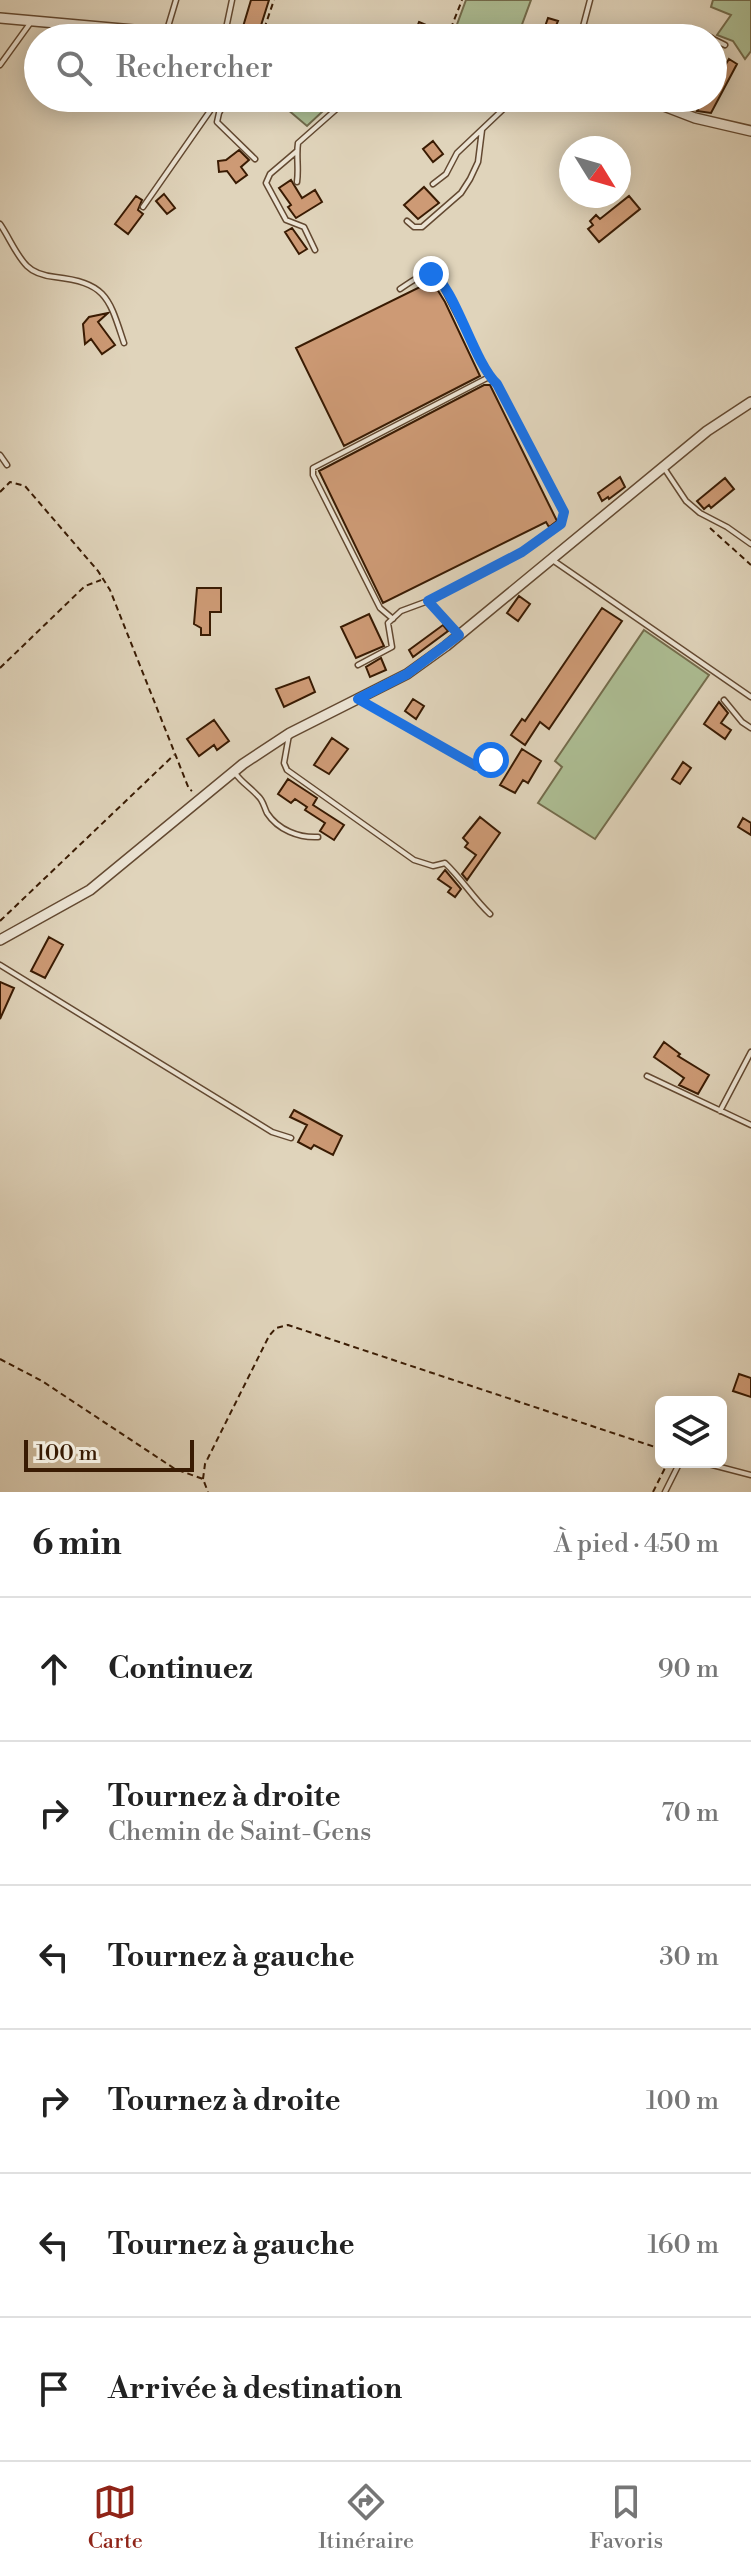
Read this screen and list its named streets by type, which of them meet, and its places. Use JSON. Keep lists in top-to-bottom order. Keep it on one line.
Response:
{"scale_bar":"100 m","north":"bottom right","page":{"search":"Rechercher","scale":"100 m","heading":["6 min","À pied · 450 m"],"list":[["Continuez","90 m"],["Tournez à droite","Chemin de Saint-Gens","70 m"],["Tournez à gauche","30 m"],["Tournez à droite","100 m"],["Tournez à gauche","160 m"],"Arrivée à destination"],"nav":["Carte","Itinéraire","Favoris"]}}
